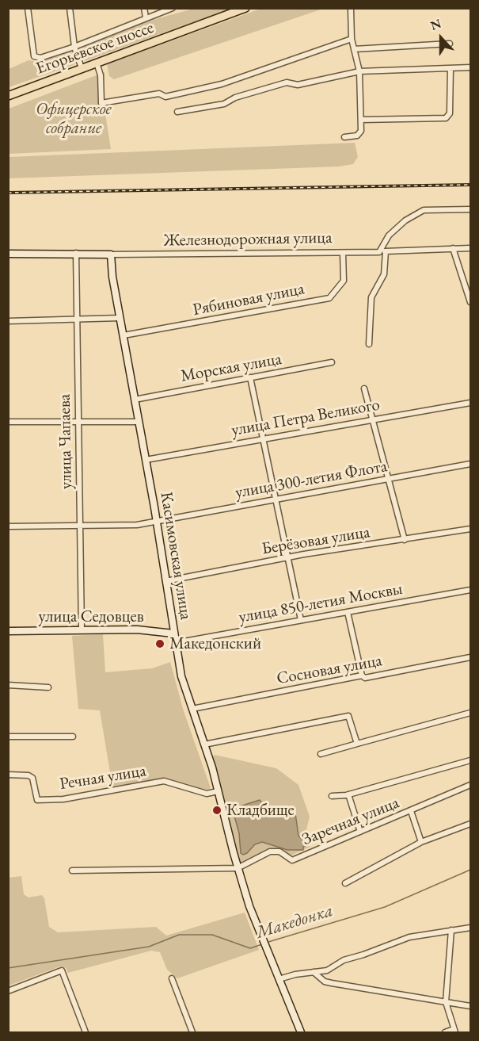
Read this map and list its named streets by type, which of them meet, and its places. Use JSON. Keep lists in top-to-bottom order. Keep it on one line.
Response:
{"streets":{"main road":["Егорьевское шоссе","Железнодорожная улица","Касимовская улица","улица Седовцев"],"street":["Рябиновая улица","Морская улица","улица Петра Великого","улица Чапаева","улица 300-летия Флота","Берёзовая улица","улица 850-летия Москвы","Сосновая улица","Речная улица","Заречная улица"]},"crossings":[["Железнодорожная улица","Рябиновая улица"],["Железнодорожная улица","улица Чапаева"],["Железнодорожная улица","Касимовская улица"],["Рябиновая улица","Касимовская улица"],["Морская улица","Касимовская улица"],["улица Петра Великого","Касимовская улица"],["улица Чапаева","улица 300-летия Флота"],["улица Чапаева","улица Седовцев"],["улица 300-летия Флота","Касимовская улица"],["Берёзовая улица","Касимовская улица"],["Касимовская улица","улица 850-летия Москвы"],["Касимовская улица","улица Седовцев"],["Касимовская улица","Сосновая улица"],["Касимовская улица","Речная улица"],["Касимовская улица","Заречная улица"]],"water":["Македонка"],"parks":["Офицерское собрание"],"places":["Македонский","Кладбище"],"north":"top"}
